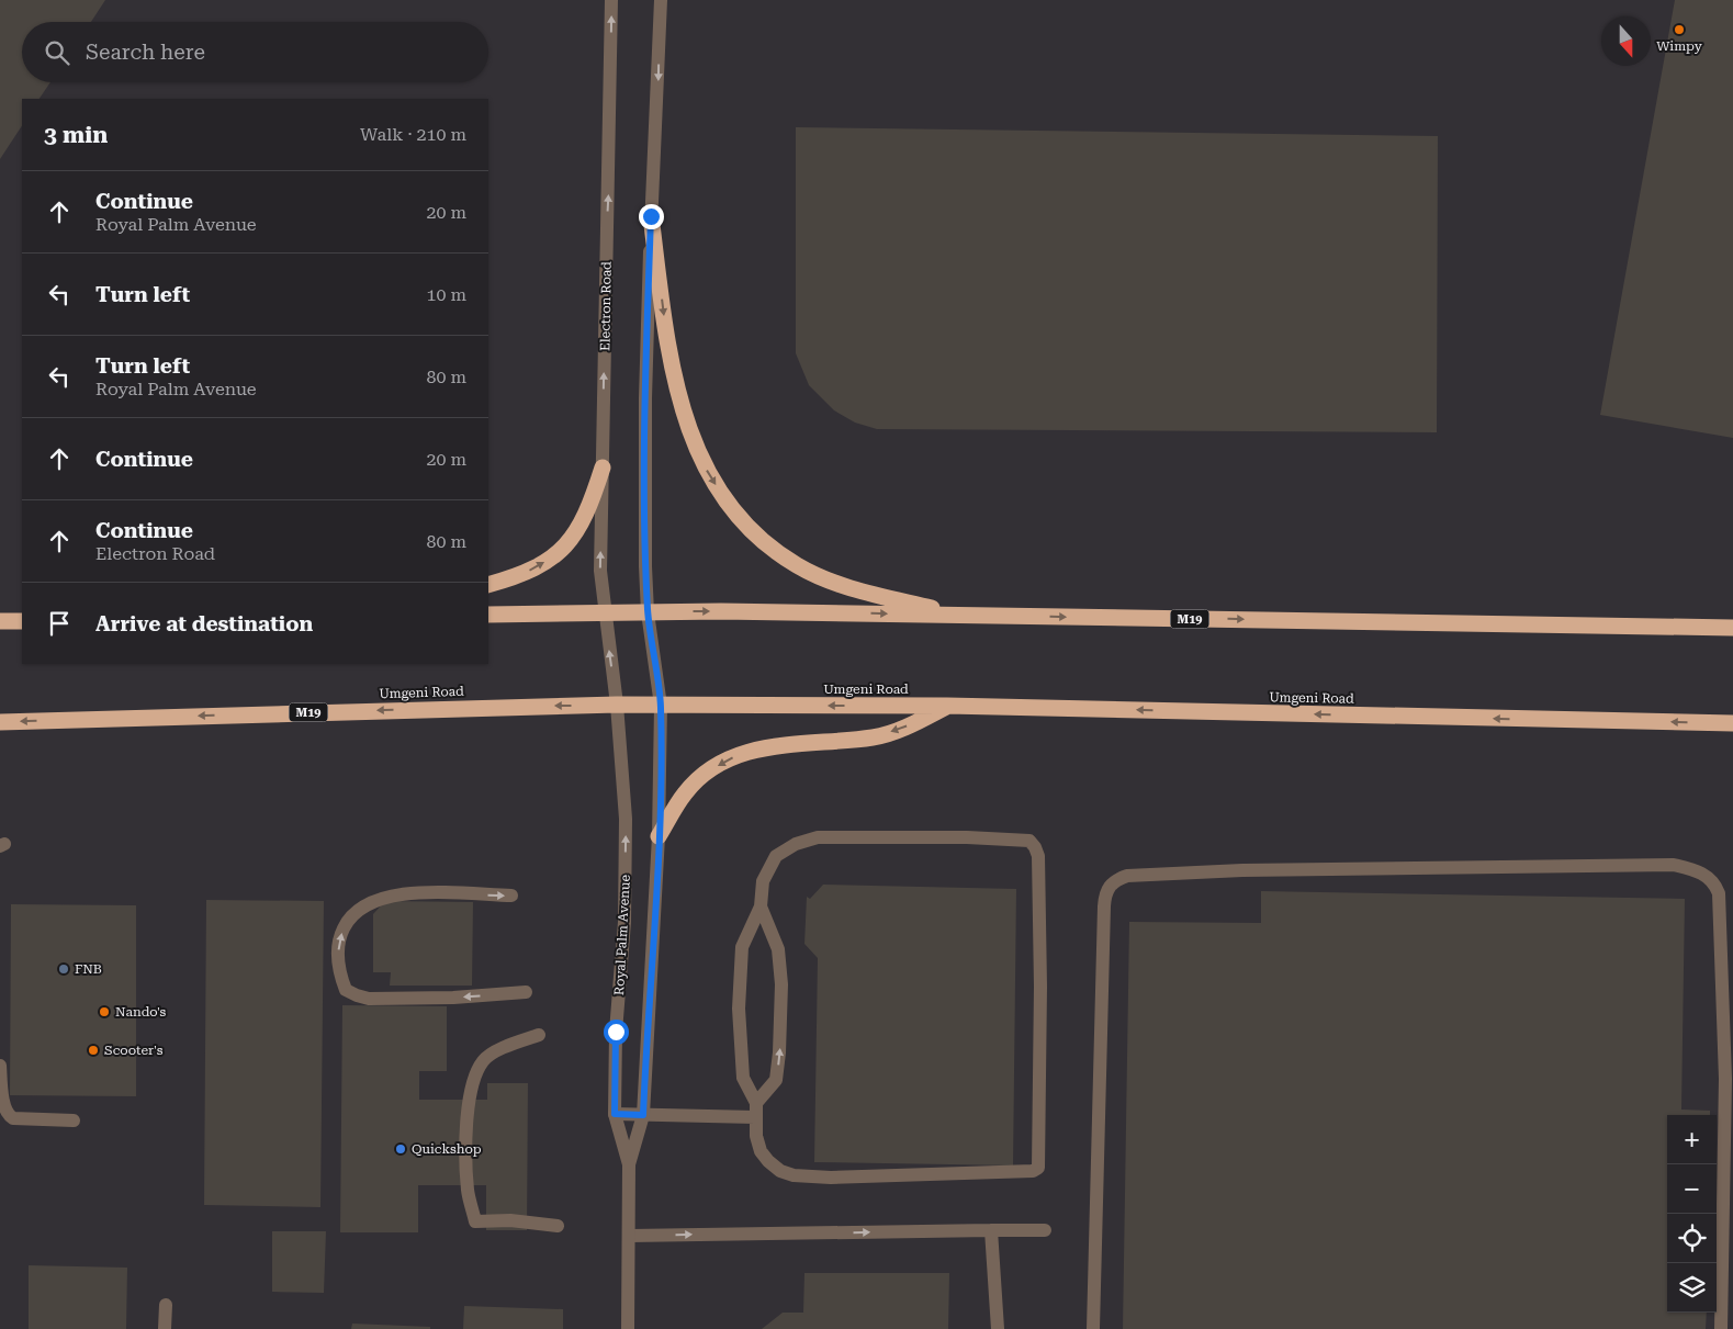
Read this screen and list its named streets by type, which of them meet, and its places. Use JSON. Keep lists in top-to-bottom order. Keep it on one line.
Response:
{"streets":{"highway":["M19","Umgeni Road"],"street":["Electron Road","Royal Palm Avenue"]},"crossings":[["Electron Road","M19"],["Electron Road","Royal Palm Avenue"],["M19","Royal Palm Avenue"],["Umgeni Road","Royal Palm Avenue"]],"places":["Wimpy","FNB","Nando's","Scooter's","Quickshop"],"north":"bottom","page":{"search":"Search here","heading":["3 min","Walk · 210 m"],"list":[["Continue","Royal Palm Avenue","20 m"],["Turn left","10 m"],["Turn left","Royal Palm Avenue","80 m"],["Continue","20 m"],["Continue","Electron Road","80 m"],"Arrive at destination"],"map_buttons":["+","−"]}}
